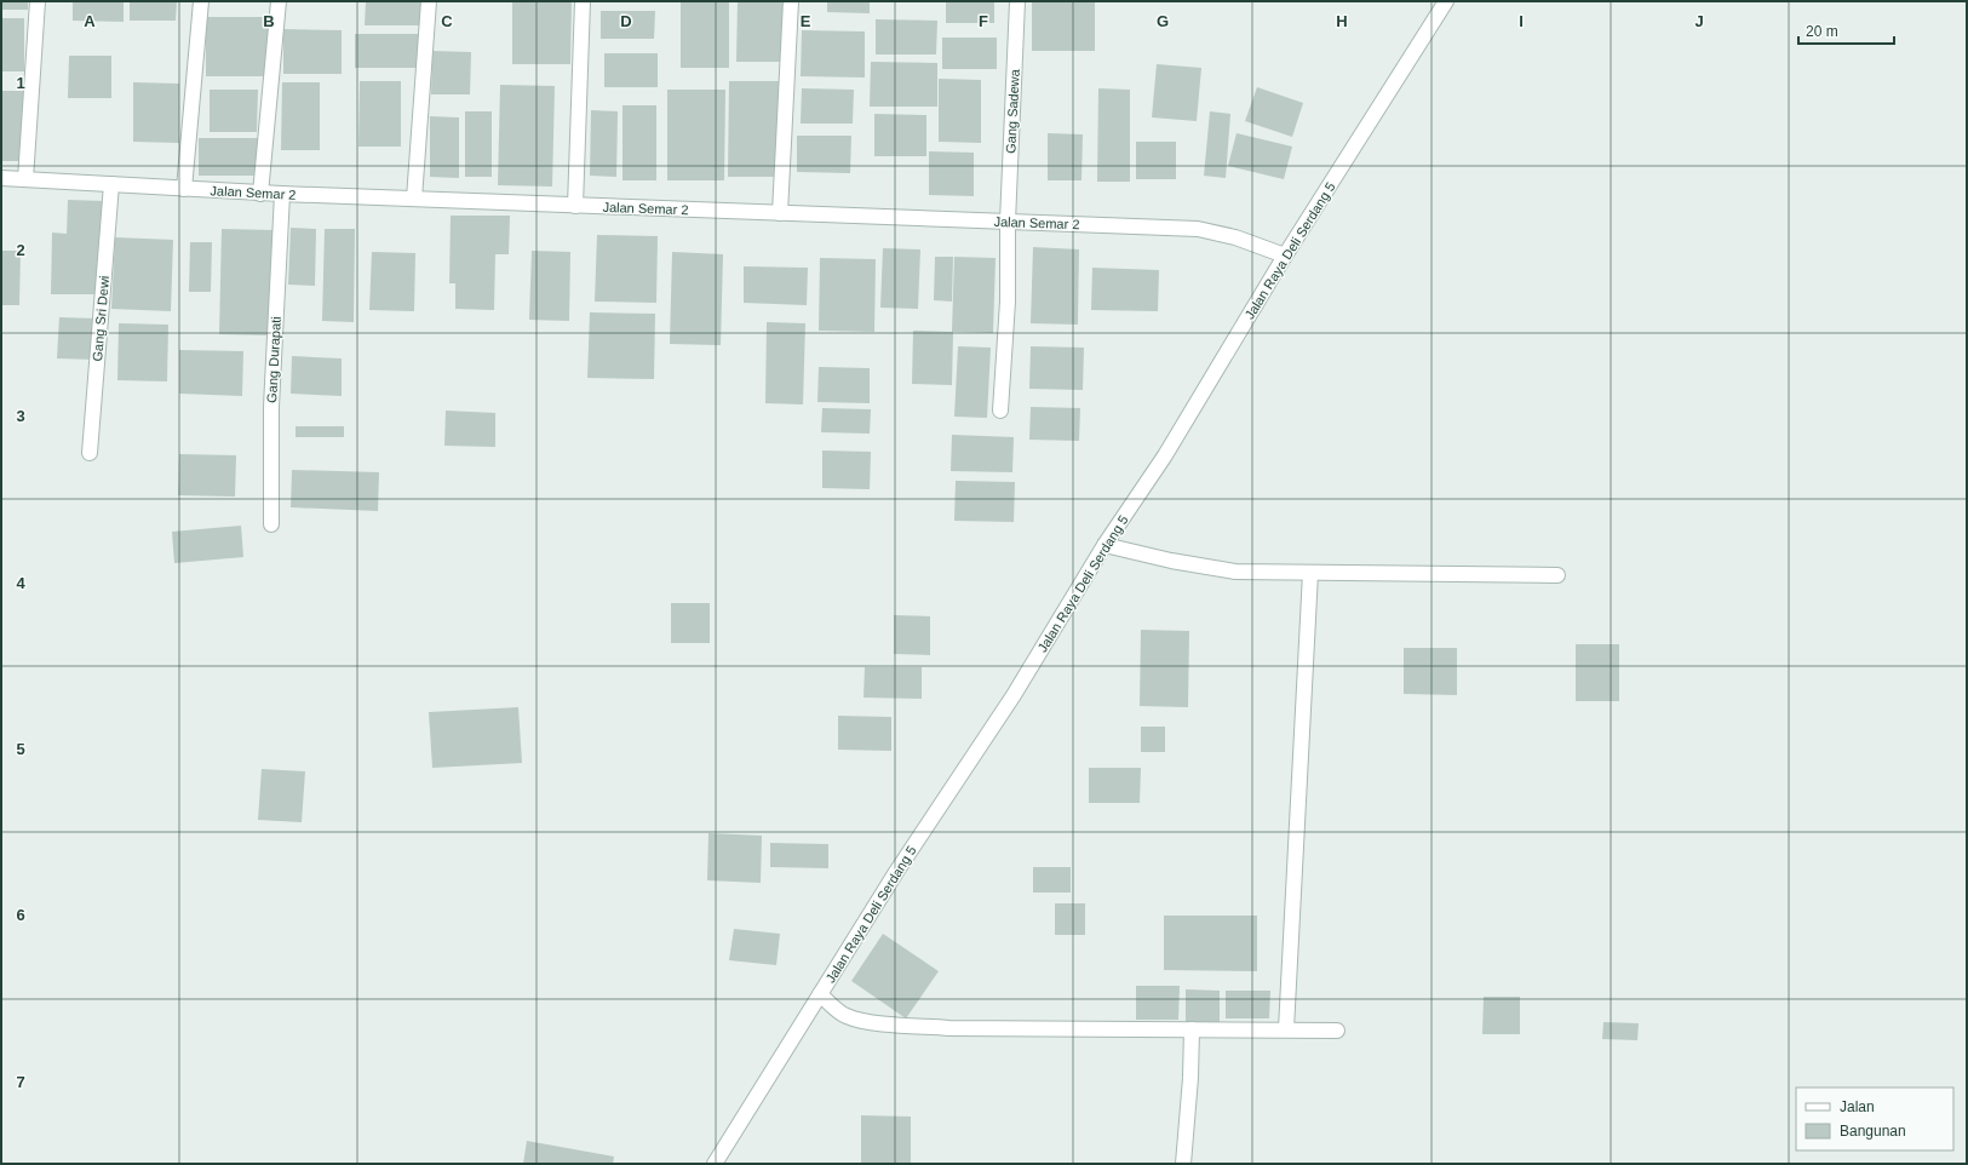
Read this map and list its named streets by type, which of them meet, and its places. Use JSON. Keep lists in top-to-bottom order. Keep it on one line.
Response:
{"streets":{"street":["Gang Sadewa","Jalan Semar 2","Jalan Raya Deli Serdang 5","Gang Sri Dewi","Gang Durapati"]},"crossings":[["Gang Sadewa","Jalan Semar 2"],["Jalan Semar 2","Jalan Raya Deli Serdang 5"],["Jalan Semar 2","Gang Sri Dewi"],["Jalan Semar 2","Gang Durapati"]],"legend":["Jalan","Bangunan"],"scale_bar":"20 m","grid":{"columns":["A","B","C","D","E","F","G","H","I","J"],"rows":["1","2","3","4","5","6","7"]}}
